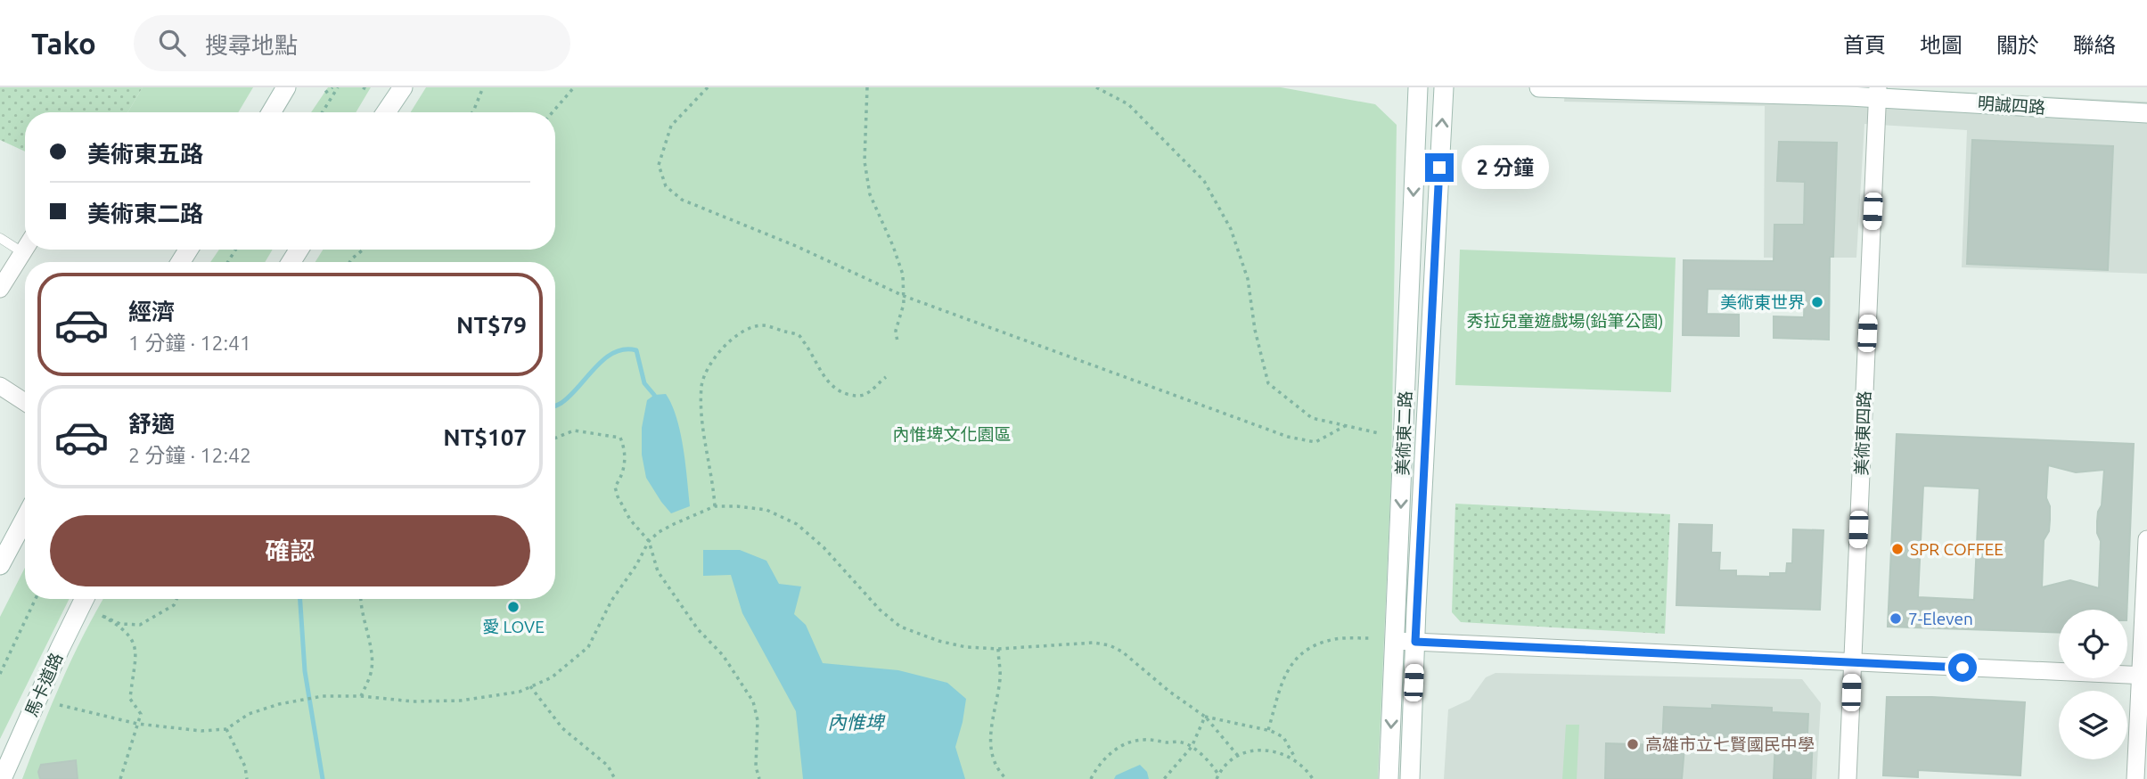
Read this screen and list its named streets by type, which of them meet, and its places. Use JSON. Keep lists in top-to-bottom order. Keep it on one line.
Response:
{"streets":{"street":["明誠四路","美術東二路","美術東四路","馬卡道路"]},"crossings":[["明誠四路","美術東四路"]],"water":["內惟埤"],"parks":["秀拉兒童遊戲場(鉛筆公園)","內惟埤文化園區"],"places":["美術東世界","SPR COFFEE","愛 LOVE","7-Eleven","高雄市立七賢國民中學"],"page":{"header":"Tako","search":"搜尋地點","nav":["首頁","地圖","關於","聯絡"],"banner":["美術東五路","美術東二路"],"bubble":"2 分鐘","list":[{"name":"經濟","note":"1 分鐘 · 12:41","value":"NT$79"},{"name":"舒適","note":"2 分鐘 · 12:42","value":"NT$107"}],"buttons":"確認"}}
